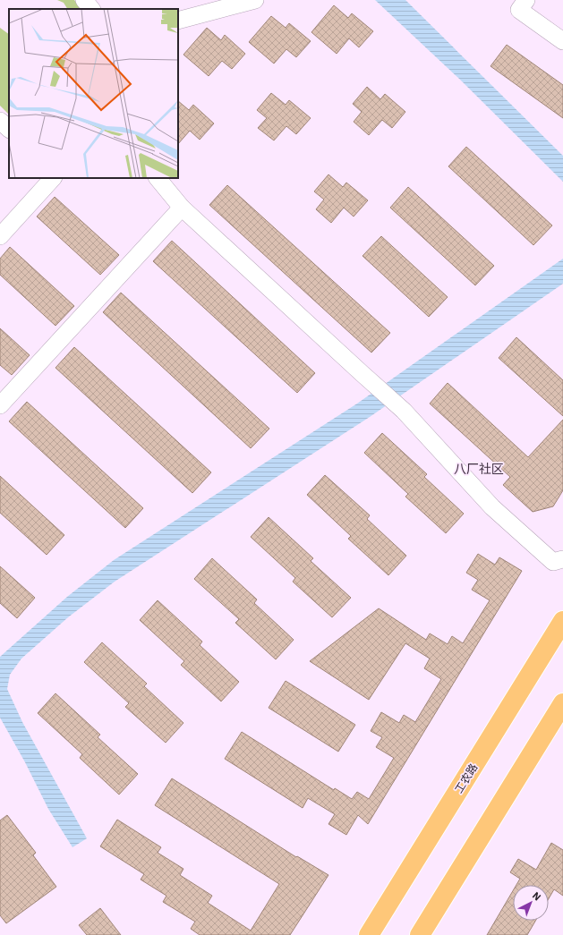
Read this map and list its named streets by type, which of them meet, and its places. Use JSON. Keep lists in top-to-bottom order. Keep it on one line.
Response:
{"streets":{"main road":["工农路"]},"districts":["八厂社区"],"north":"top right"}
